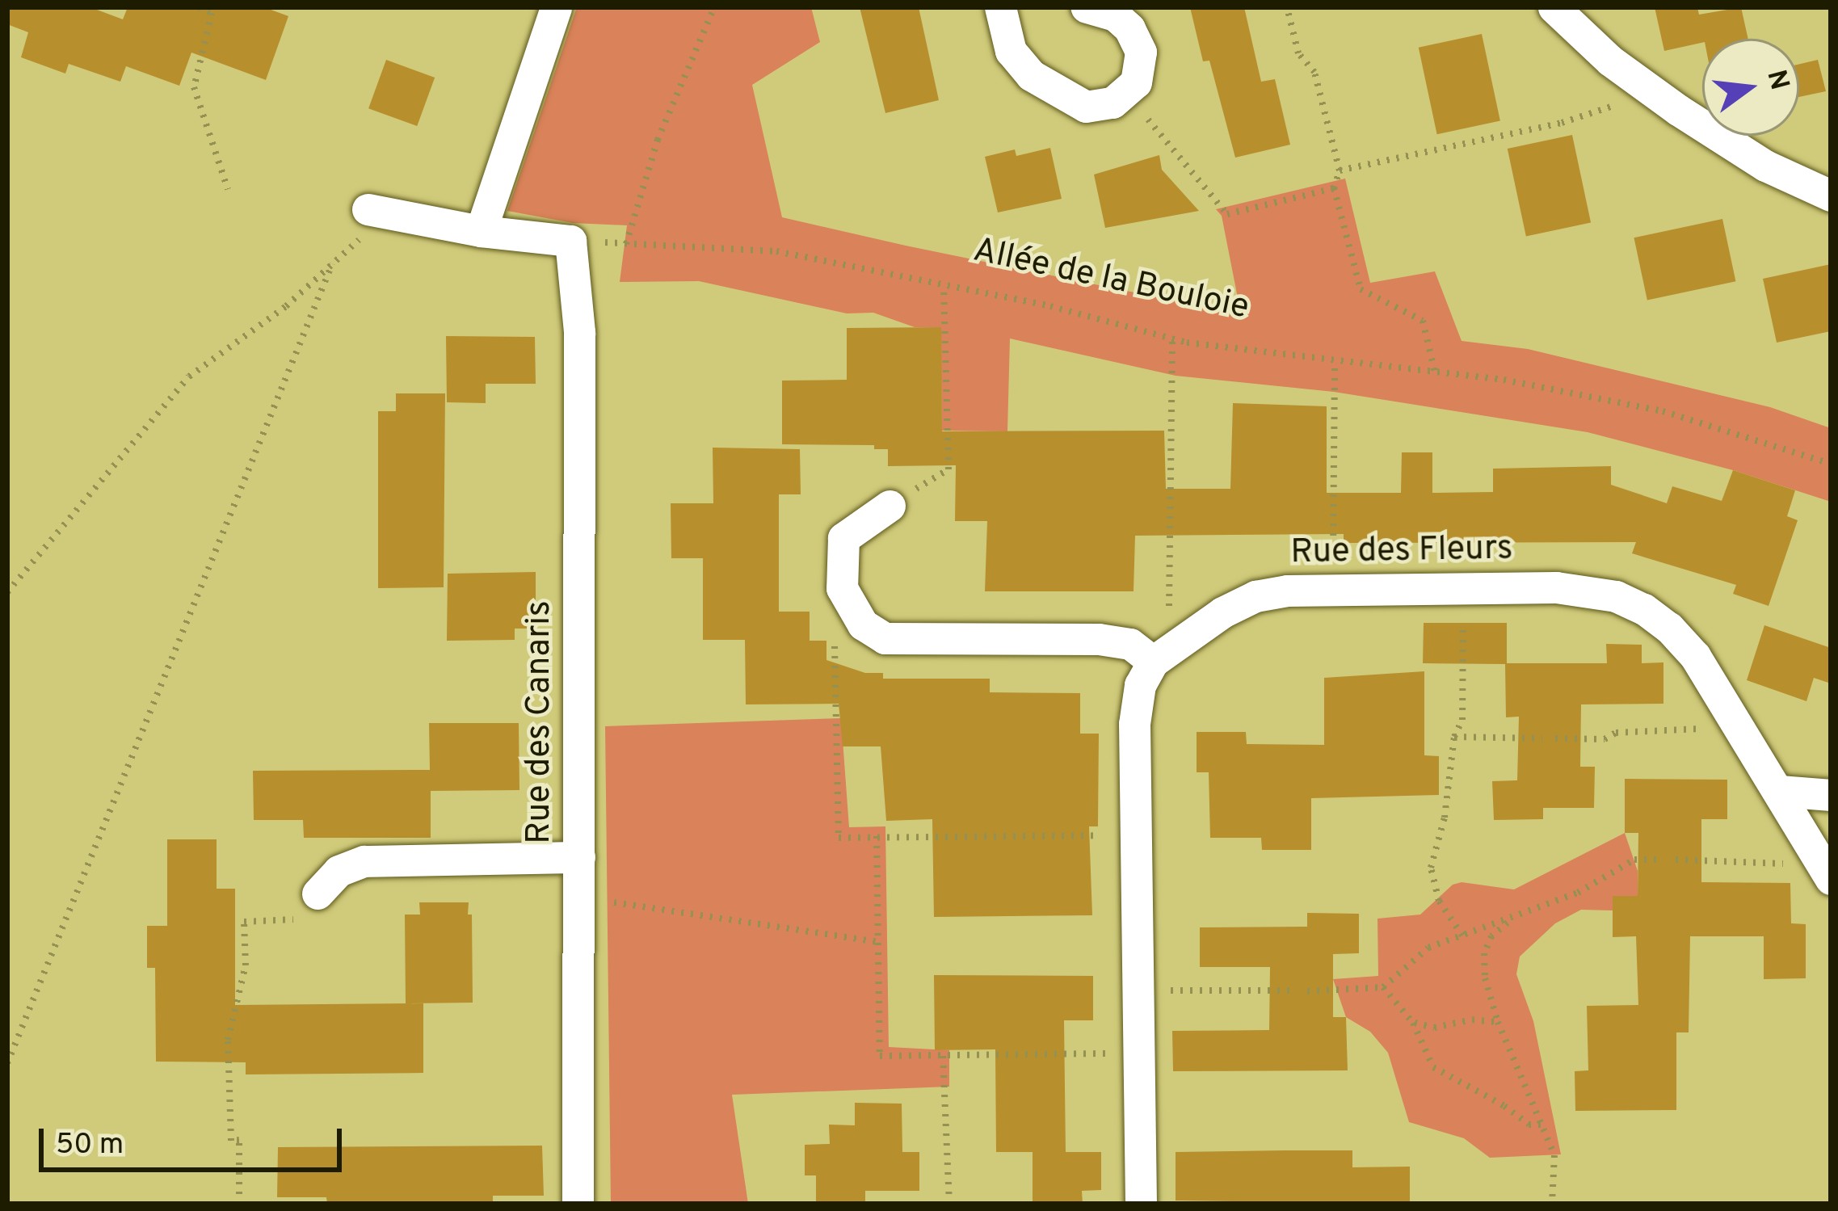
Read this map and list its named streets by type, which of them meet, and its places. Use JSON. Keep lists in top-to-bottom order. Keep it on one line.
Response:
{"streets":{"street":["Rue des Fleurs","Rue des Canaris"],"path":["Allée de la Bouloie"]},"crossings":[["Allée de la Bouloie","Rue des Canaris"]],"scale_bar":"50 m","north":"right"}
